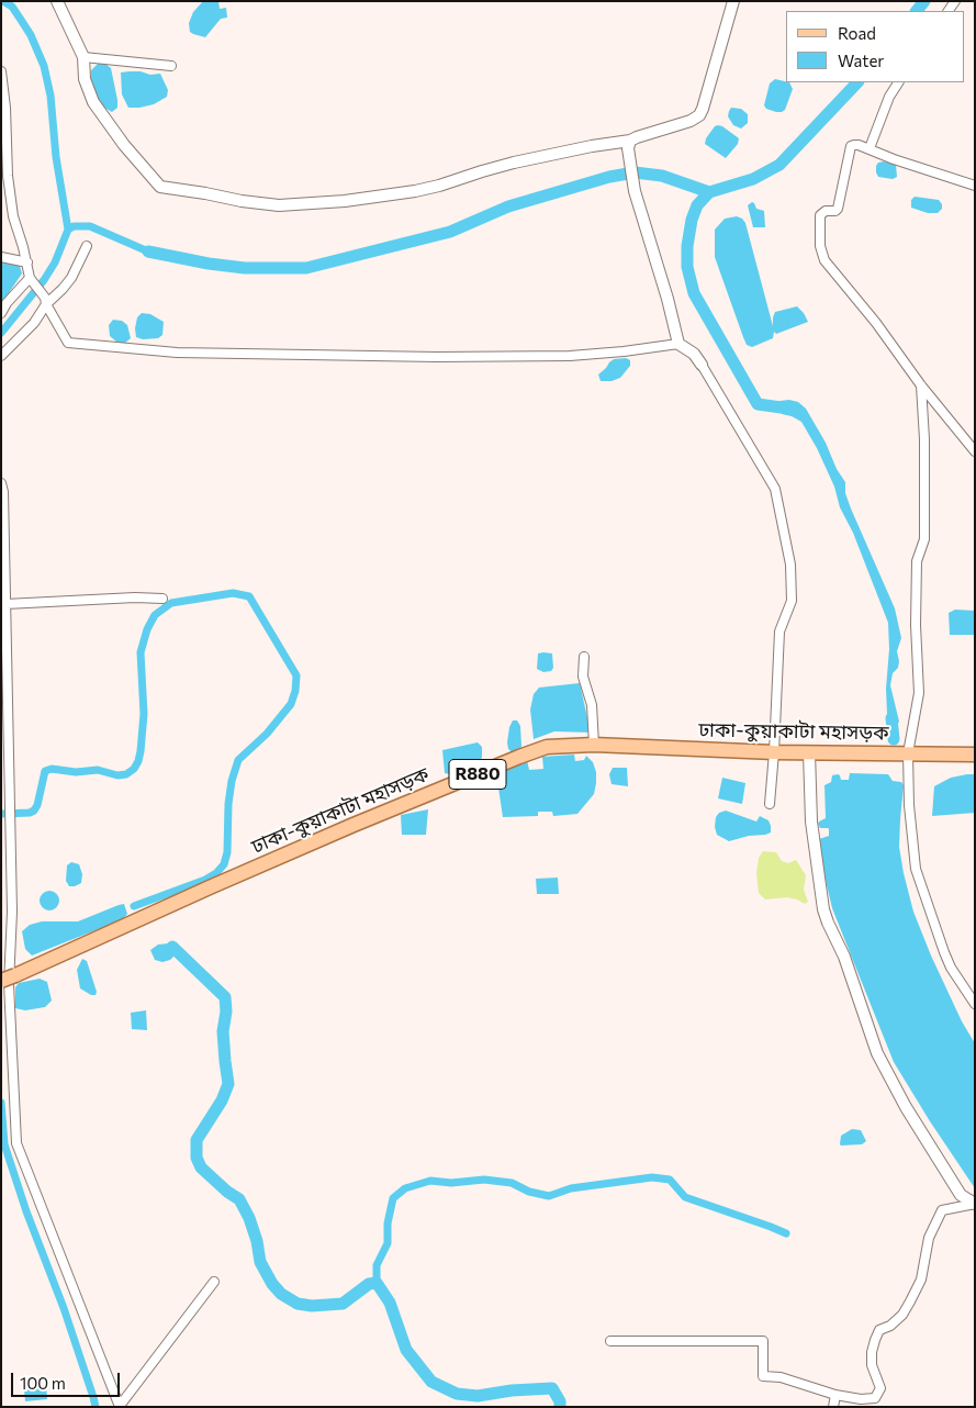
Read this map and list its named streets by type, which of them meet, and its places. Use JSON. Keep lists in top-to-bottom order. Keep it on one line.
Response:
{"streets":{"main road":["ঢাকা-কুয়াকাটা মহাসড়ক","R880"]},"legend":["Road","Water"],"scale_bar":"100 m"}
